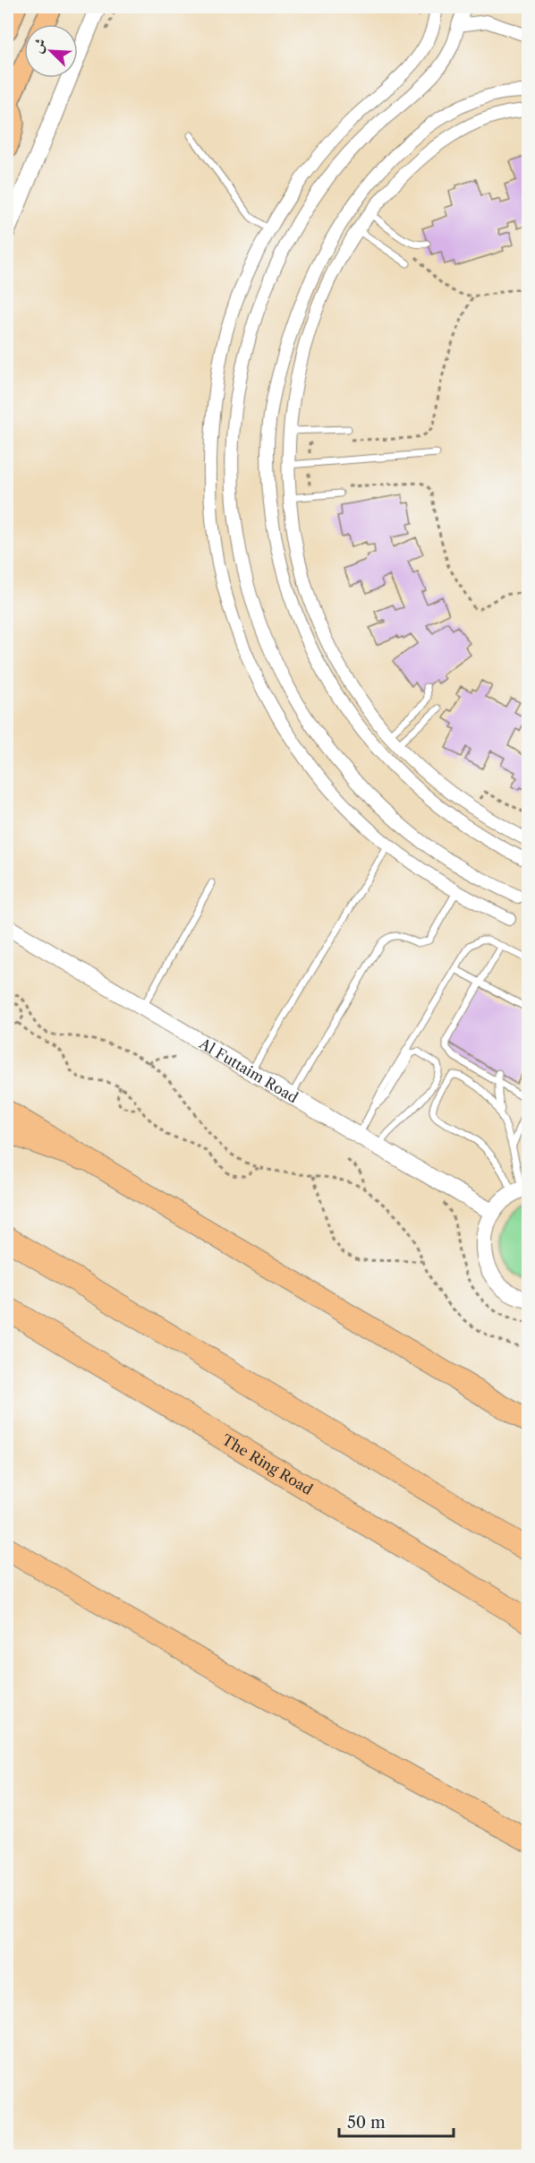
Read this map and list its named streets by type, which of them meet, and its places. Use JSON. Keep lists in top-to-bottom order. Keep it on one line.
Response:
{"streets":{"highway":["The Ring Road"],"street":["Al Futtaim Road"]},"scale_bar":"50 m","north":"top left"}
